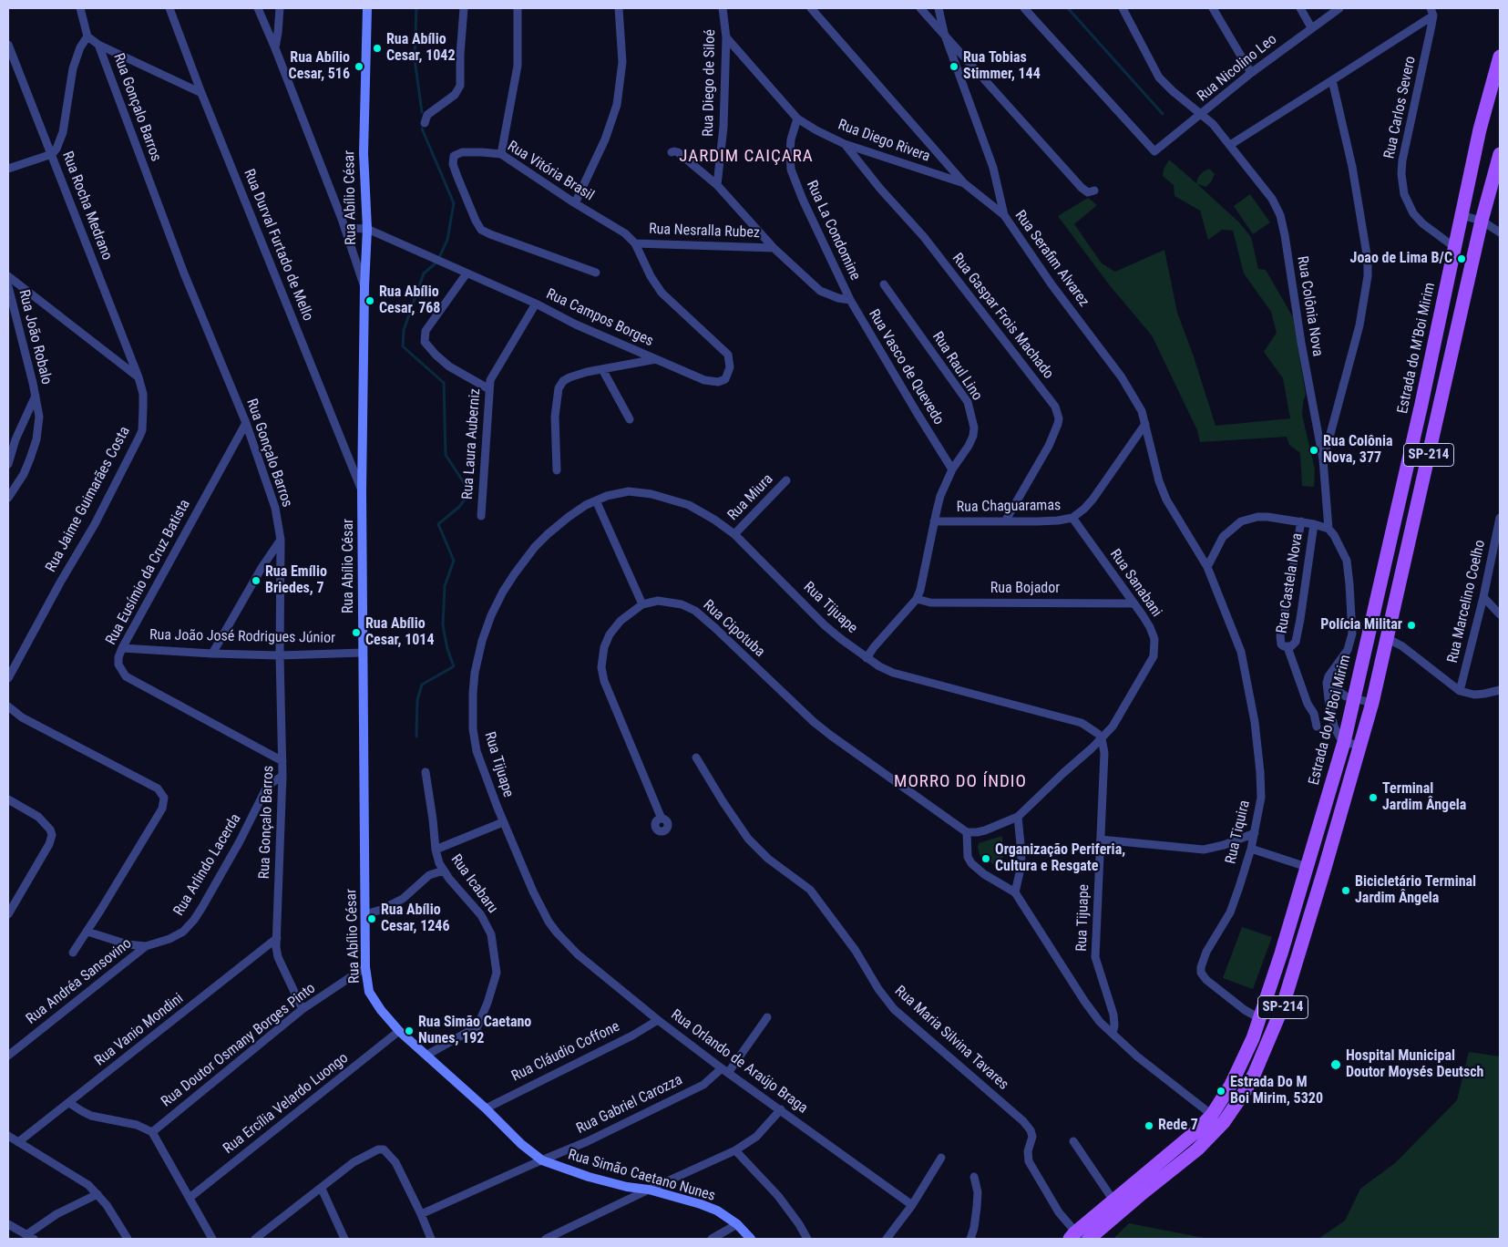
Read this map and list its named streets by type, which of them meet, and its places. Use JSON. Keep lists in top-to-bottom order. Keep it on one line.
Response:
{"streets":{"main road":["Rua Abílio César","Estrada do M'Boi Mirim","SP-214","Rua Simão Caetano Nunes"],"street":["Rua Nicolino Leo","Rua Diego de Siloé","Rua Gonçalo Barros","Rua Carlos Severo","Rua Diego Rivera","Rua Vitória Brasil","Rua Rocha Medrano","Rua La Condomine","Rua Nesralla Rubez","Rua Durval Furtado de Mello","Rua Serafim Alvarez","Rua Colônia Nova","Rua Gaspar Frois Machado","Rua Campos Borges","Rua João Robalo","Rua Raul Lino","Rua Vasco de Quevedo","Rua Laura Auberniz","Rua Miura","Rua Jaime Guimarães Costa","Rua Chaguaramas","Rua Eusímio da Cruz Batista","Rua Sanabani","Rua Castela Nova","Rua Bojador","Rua Marcelino Coelho","Rua Tijuape","Rua Cipotuba","Rua João José Rodrigues Júnior","Rua Tiquira","Rua Arlindo Lacerda","Rua Icabaru","Rua Andréa Sansovino","Rua Vanio Mondini","Rua Maria Silvina Tavares","Rua Doutor Osmany Borges Pinto","Rua Cláudio Coffone","Rua Orlando de Araújo Braga","Rua Ercília Velardo Luongo","Rua Gabriel Carozza"]},"crossings":[["Rua Nicolino Leo","Rua Colônia Nova"],["Rua Diego de Siloé","Rua Diego Rivera"],["Rua Diego de Siloé","Rua Vasco de Quevedo"],["Rua Gonçalo Barros","Rua Eusímio da Cruz Batista"],["Rua Gonçalo Barros","Rua João José Rodrigues Júnior"],["Rua Gonçalo Barros","Rua Arlindo Lacerda"],["Rua Gonçalo Barros","Rua Vanio Mondini"],["Rua Gonçalo Barros","Rua Doutor Osmany Borges Pinto"],["Rua Carlos Severo","Estrada do M'Boi Mirim"],["Rua Diego Rivera","Rua La Condomine"],["Rua Diego Rivera","Rua Serafim Alvarez"],["Rua Diego Rivera","Rua Gaspar Frois Machado"],["Rua Vitória Brasil","Rua Nesralla Rubez"],["Rua Vitória Brasil","Rua Campos Borges"],["Rua Abílio César","Rua Durval Furtado de Mello"],["Rua Abílio César","Rua Campos Borges"],["Rua Abílio César","Rua João José Rodrigues Júnior"],["Rua Abílio César","Rua Icabaru"],["Rua Abílio César","Rua Doutor Osmany Borges Pinto"],["Rua Abílio César","Rua Cláudio Coffone"],["Rua Abílio César","Rua Ercília Velardo Luongo"],["Rua Abílio César","Rua Gabriel Carozza"],["Rua Abílio César","Rua Simão Caetano Nunes"],["Rua Rocha Medrano","Rua Jaime Guimarães Costa"],["Rua La Condomine","Rua Vasco de Quevedo"],["Rua Nesralla Rubez","Rua Campos Borges"],["Rua Nesralla Rubez","Rua Vasco de Quevedo"],["Rua Serafim Alvarez","Rua Chaguaramas"],["Rua Serafim Alvarez","Rua Tiquira"],["Rua Gaspar Frois Machado","Rua Chaguaramas"],["Rua Campos Borges","Rua Laura Auberniz"],["Estrada do M'Boi Mirim","Rua Tiquira"],["Estrada do M'Boi Mirim","Rua Maria Silvina Tavares"],["Rua Raul Lino","Rua Vasco de Quevedo"],["Rua Miura","Rua Tijuape"],["Rua Chaguaramas","Rua Sanabani"],["Rua Eusímio da Cruz Batista","Rua João José Rodrigues Júnior"],["Rua Sanabani","Rua Bojador"],["Rua Sanabani","Rua Tijuape"],["Rua Tijuape","Rua Icabaru"],["Rua Tijuape","Rua Orlando de Araújo Braga"],["Rua Arlindo Lacerda","Rua Andréa Sansovino"],["Rua Icabaru","Rua Doutor Osmany Borges Pinto"],["Rua Icabaru","Rua Ercília Velardo Luongo"],["Rua Doutor Osmany Borges Pinto","Rua Ercília Velardo Luongo"],["Rua Cláudio Coffone","Rua Orlando de Araújo Braga"],["Rua Orlando de Araújo Braga","Rua Gabriel Carozza"],["Rua Gabriel Carozza","Rua Simão Caetano Nunes"]],"districts":["JARDIM CAIÇARA","MORRO DO ÍNDIO"],"places":["Rua Abílio Cesar, 1042","Rua Abílio Cesar, 516","Rua Tobias Stimmer, 144","Joao de Lima B/C","Rua Abílio Cesar, 768","Rua Colônia Nova, 377","Rua Emílio Briedes, 7","Polícia Militar","Rua Abílio Cesar, 1014","Terminal Jardim Ângela","Organização Periferia, Cultura e Resgate","Bicicletário Terminal Jardim Ângela","Rua Abílio Cesar, 1246","Rua Simão Caetano Nunes, 192","Hospital Municipal Doutor Moysés Deutsch","Estrada Do M Boi Mirim, 5320","Rede 7"]}
